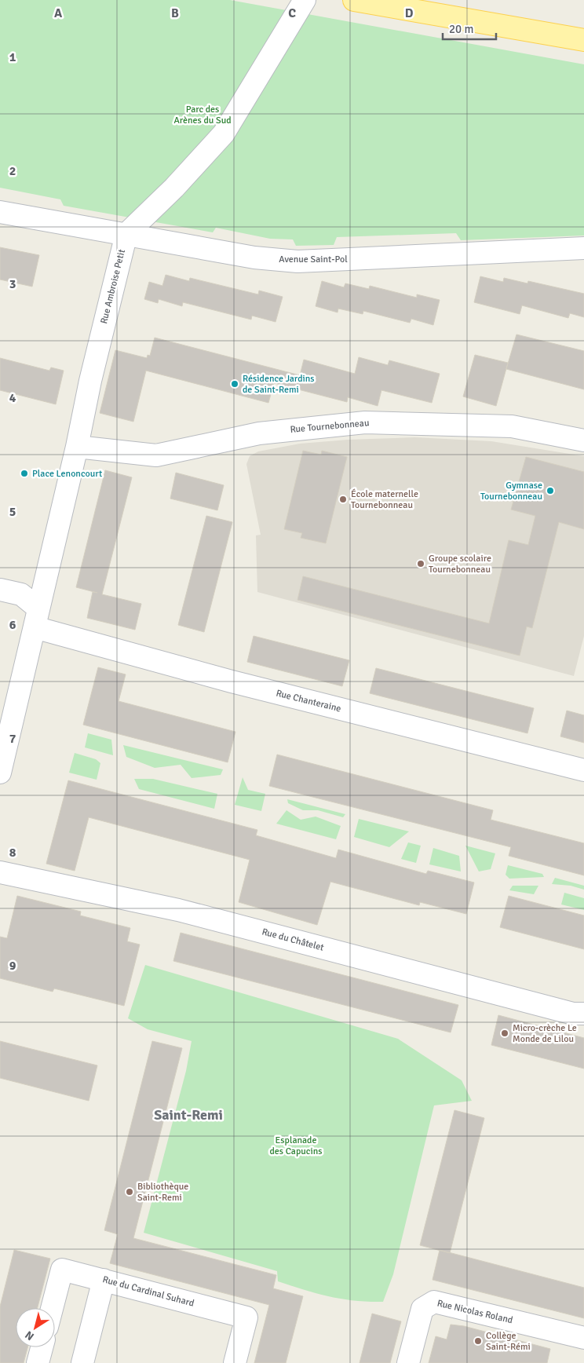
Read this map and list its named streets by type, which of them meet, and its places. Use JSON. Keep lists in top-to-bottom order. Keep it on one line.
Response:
{"streets":{"street":["Avenue Saint-Pol","Rue Ambroise Petit","Rue Tournebonneau","Rue Chanteraine","Rue du Châtelet","Rue du Cardinal Suhard","Rue Nicolas Roland"]},"crossings":[["Avenue Saint-Pol","Rue Ambroise Petit"],["Rue Ambroise Petit","Rue Tournebonneau"],["Rue Ambroise Petit","Rue Chanteraine"]],"districts":["Saint-Remi"],"parks":["Parc des Arènes du Sud","Esplanade des Capucins"],"places":["Résidence Jardins de Saint-Remi","Place Lenoncourt","Gymnase Tournebonneau","École maternelle Tournebonneau","Groupe scolaire Tournebonneau","Micro-crèche Le Monde de Lilou","Bibliothèque Saint-Remi","Collège Saint-Rémi"],"scale_bar":"20 m","north":"bottom left","grid":{"columns":["A","B","C","D"],"rows":["1","2","3","4","5","6","7","8","9"]}}
